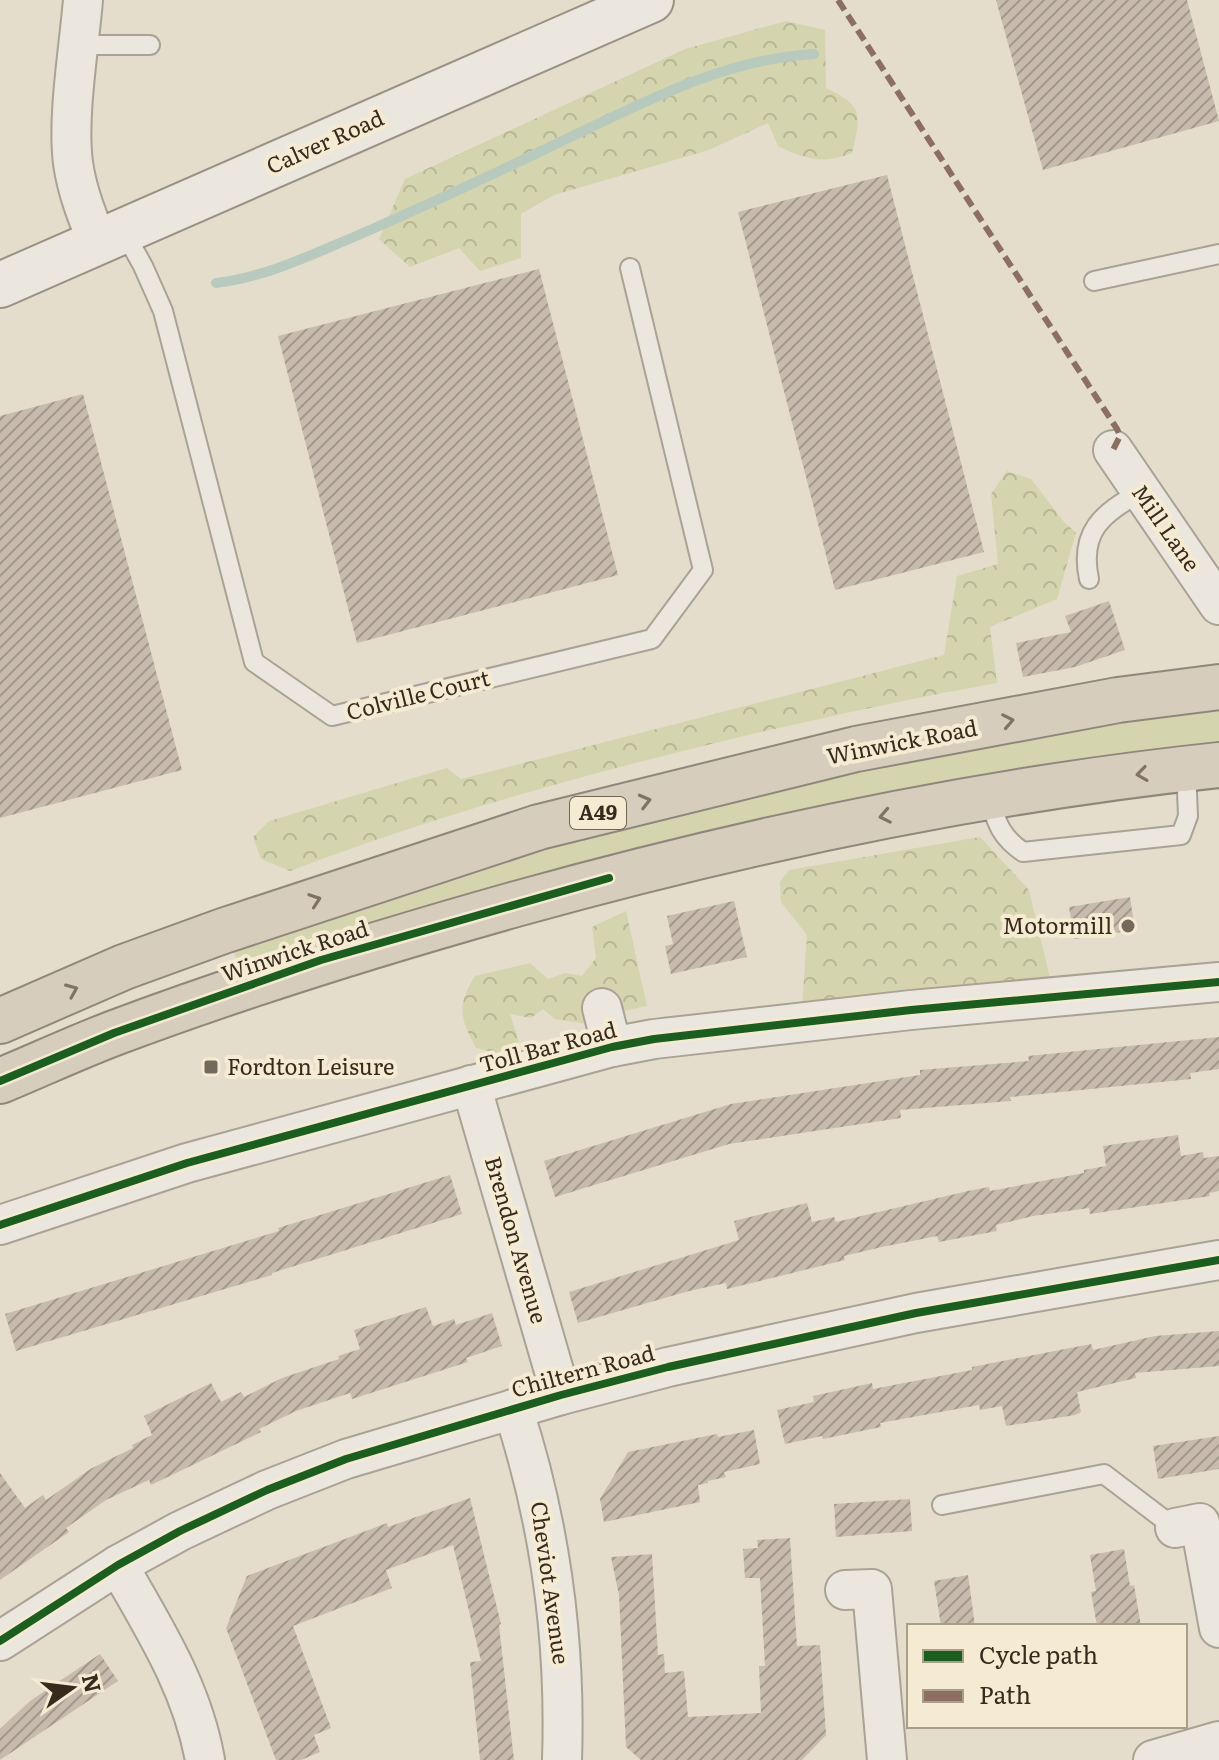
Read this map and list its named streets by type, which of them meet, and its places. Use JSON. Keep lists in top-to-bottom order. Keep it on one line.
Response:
{"streets":{"highway":["Winwick Road","A49"],"street":["Calver Road","Mill Lane","Toll Bar Road","Brendon Avenue","Chiltern Road","Cheviot Avenue"],"lane":["Colville Court"]},"crossings":[["Calver Road","Colville Court"],["Toll Bar Road","Brendon Avenue"],["Brendon Avenue","Chiltern Road"],["Chiltern Road","Cheviot Avenue"]],"places":{"other":["Motormill"],"transit":["Fordton Leisure"]},"legend":["Cycle path","Path"],"north":"right"}
